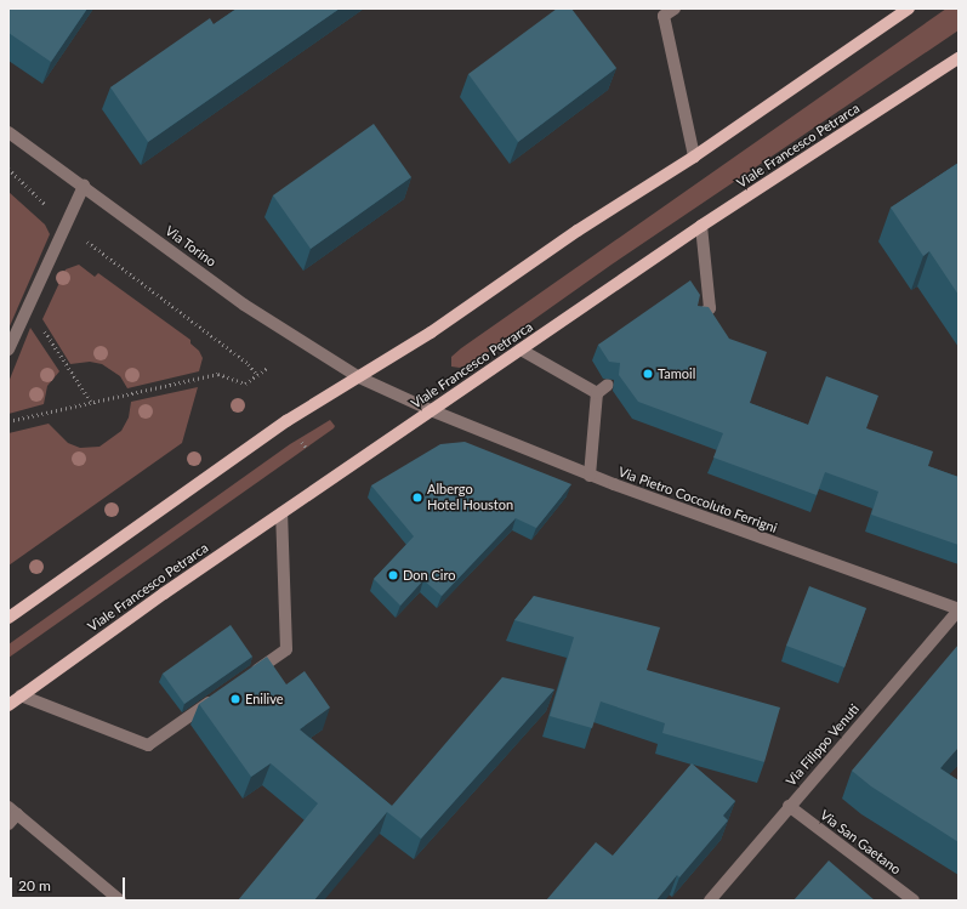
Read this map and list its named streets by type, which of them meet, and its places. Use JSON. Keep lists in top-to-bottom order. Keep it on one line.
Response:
{"streets":{"main road":["Viale Francesco Petrarca"],"street":["Via Torino","Via Pietro Coccoluto Ferrigni","Via Filippo Venuti","Via San Gaetano"]},"crossings":[["Viale Francesco Petrarca","Via Torino"],["Viale Francesco Petrarca","Via Pietro Coccoluto Ferrigni"],["Via Torino","Via Pietro Coccoluto Ferrigni"],["Via Pietro Coccoluto Ferrigni","Via Filippo Venuti"],["Via Filippo Venuti","Via San Gaetano"]],"places":["Tamoil","Albergo Hotel Houston","Don Ciro","Enilive"],"scale_bar":"20 m"}
